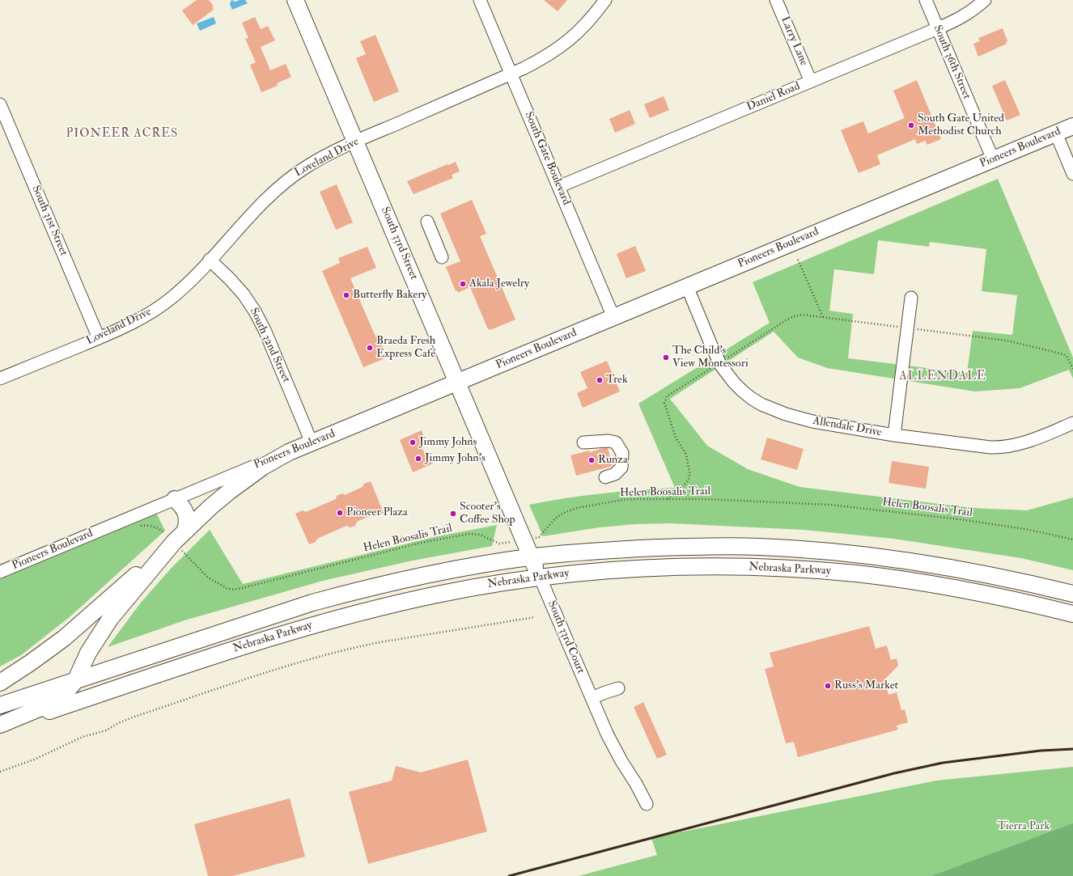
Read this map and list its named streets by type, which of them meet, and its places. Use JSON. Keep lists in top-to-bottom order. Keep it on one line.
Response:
{"streets":{"main road":["Pioneers Boulevard","South 33rd Street","Nebraska Parkway"],"street":["Larry Lane","South 36th Street","Daniel Road","Loveland Drive","South Gate Boulevard","South 31st Street","South 32nd Street","Allendale Drive","South 33rd Court"],"path":["Helen Boosalis Trail"]},"crossings":[["Larry Lane","Daniel Road"],["South 36th Street","Daniel Road"],["South 36th Street","Pioneers Boulevard"],["Daniel Road","South Gate Boulevard"],["Pioneers Boulevard","South Gate Boulevard"],["Pioneers Boulevard","South 33rd Street"],["Pioneers Boulevard","South 32nd Street"],["Pioneers Boulevard","Allendale Drive"],["Loveland Drive","South Gate Boulevard"],["Loveland Drive","South 31st Street"],["Loveland Drive","South 33rd Street"],["Loveland Drive","South 32nd Street"],["South 33rd Street","Helen Boosalis Trail"],["South 33rd Street","Nebraska Parkway"],["South 33rd Street","South 33rd Court"],["Nebraska Parkway","South 33rd Court"]],"districts":["PIONEER ACRES","ALLENDALE"],"parks":["Tierra Park"],"places":["South Gate United Methodist Church","Akala Jewelry","Butterfly Bakery","Braeda Fresh Express Café","The Child's View Montessori","Trek","Jimmy Johns","Jimmy John's","Runza","Pioneer Plaza","Scooter's Coffee Shop","Russ's Market"]}
